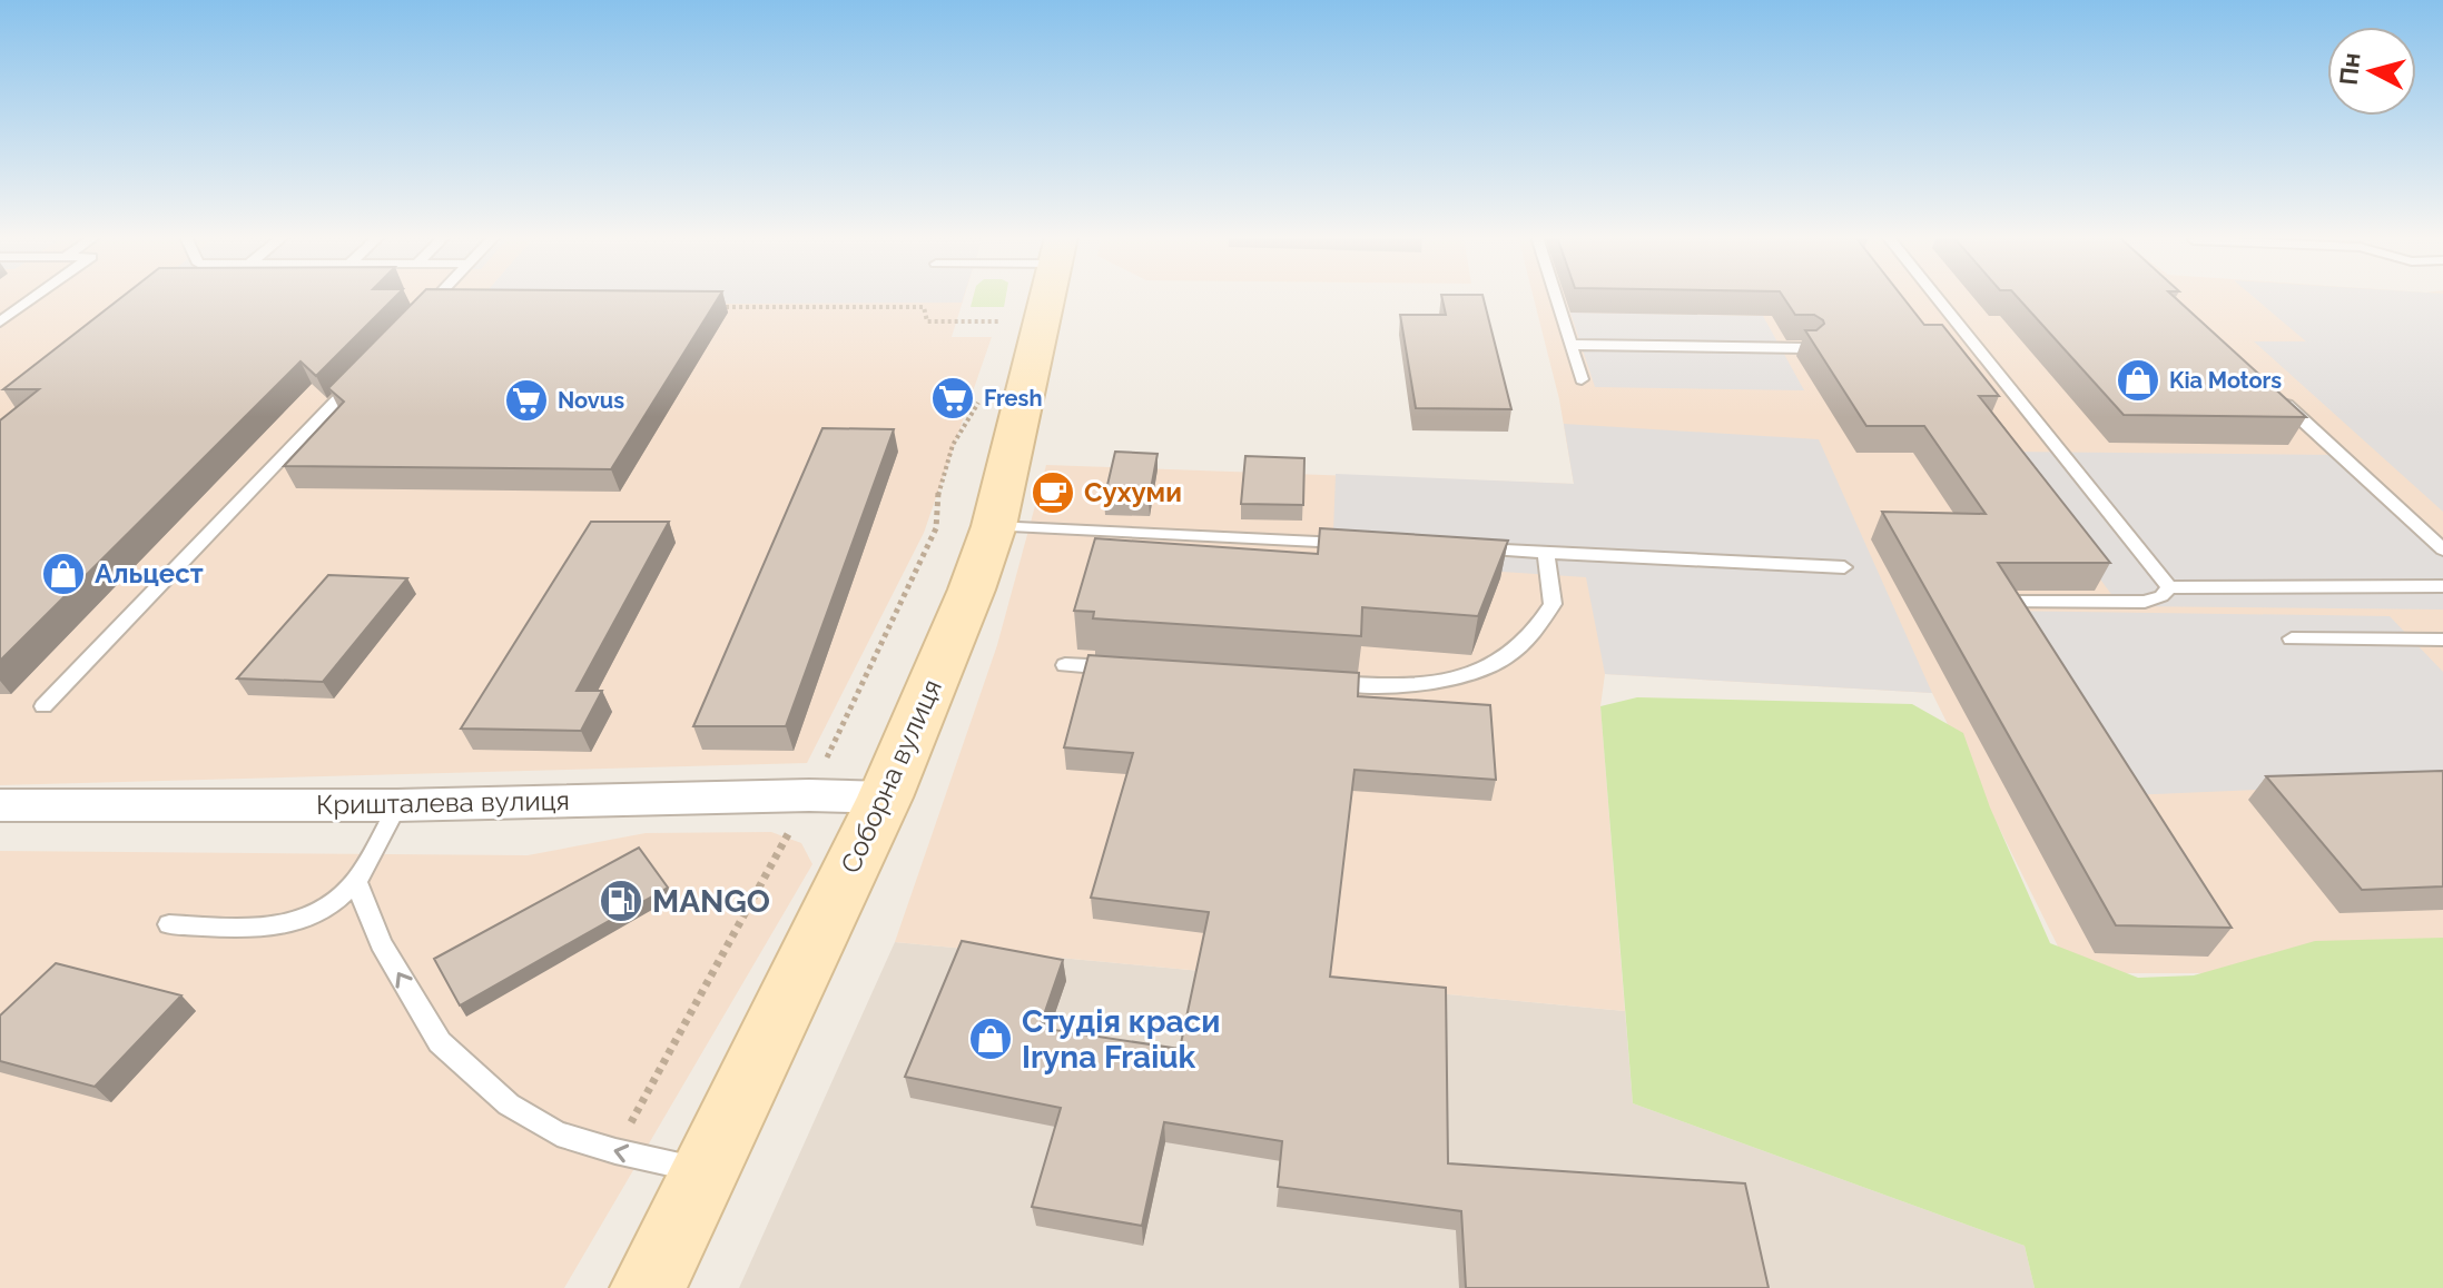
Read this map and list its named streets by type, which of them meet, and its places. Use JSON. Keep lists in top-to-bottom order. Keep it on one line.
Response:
{"streets":{"main road":["Соборна вулиця"],"street":["Кришталева вулиця"]},"crossings":[["Соборна вулиця","Кришталева вулиця"]],"places":{"shop":["Kia Motors","Альцест","Студія краси Iryna Fraiuk"],"supermarket":["Fresh","Novus"],"cafe":["Сухуми"],"fuel station":["MANGO"]},"north":"left"}
